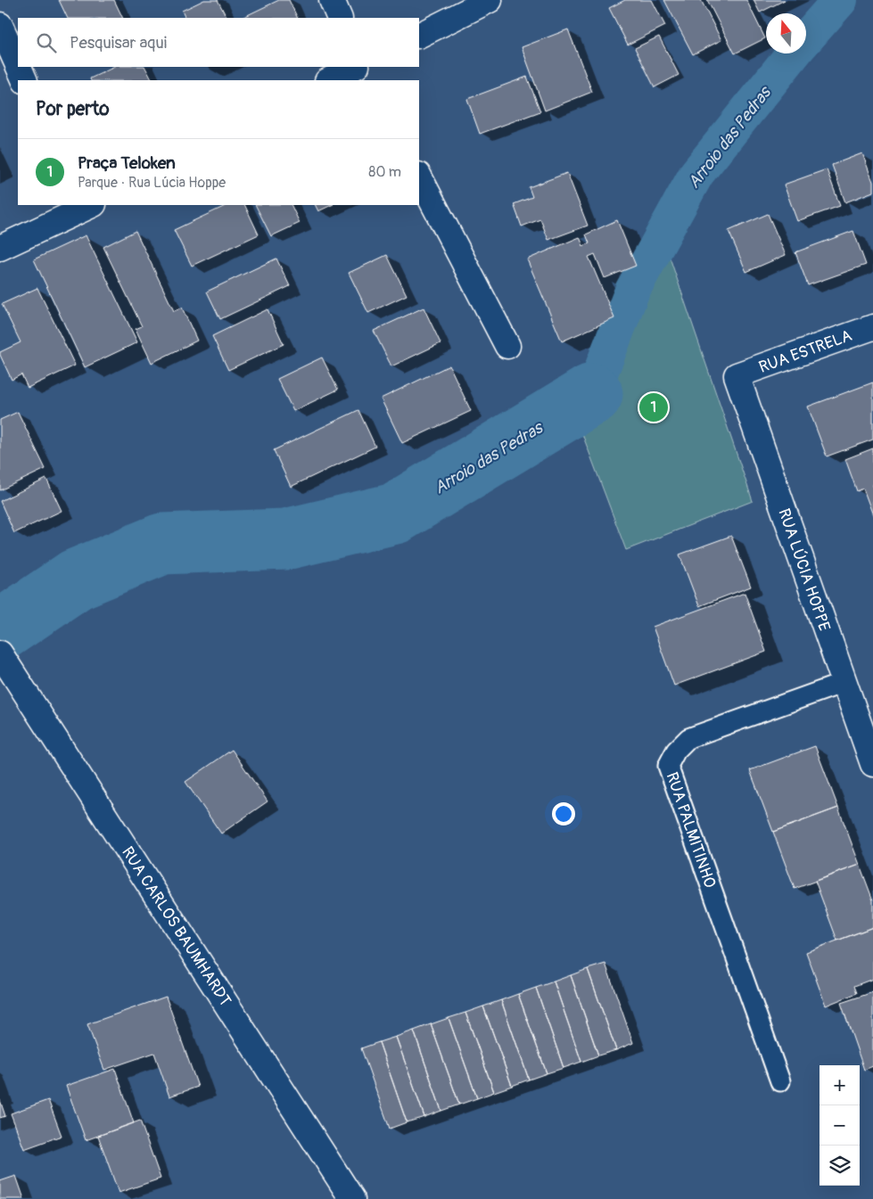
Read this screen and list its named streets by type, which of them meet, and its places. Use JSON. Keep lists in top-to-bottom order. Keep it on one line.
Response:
{"streets":{"street":["RUA ESTRELA","RUA LÚCIA HOPPE","RUA CARLOS BAUMHARDT"],"lane":["RUA PALMITINHO"]},"crossings":[["RUA ESTRELA","RUA LÚCIA HOPPE"],["RUA LÚCIA HOPPE","RUA PALMITINHO"]],"water":["Arroio das Pedras"],"north":"top","page":{"search":"Pesquisar aqui","heading":"Por perto","list":[{"mark":"1","name":"Praça Teloken","note":"Parque · Rua Lúcia Hoppe","value":"80 m"}],"pins":"1","map_buttons":["+","−"]}}
